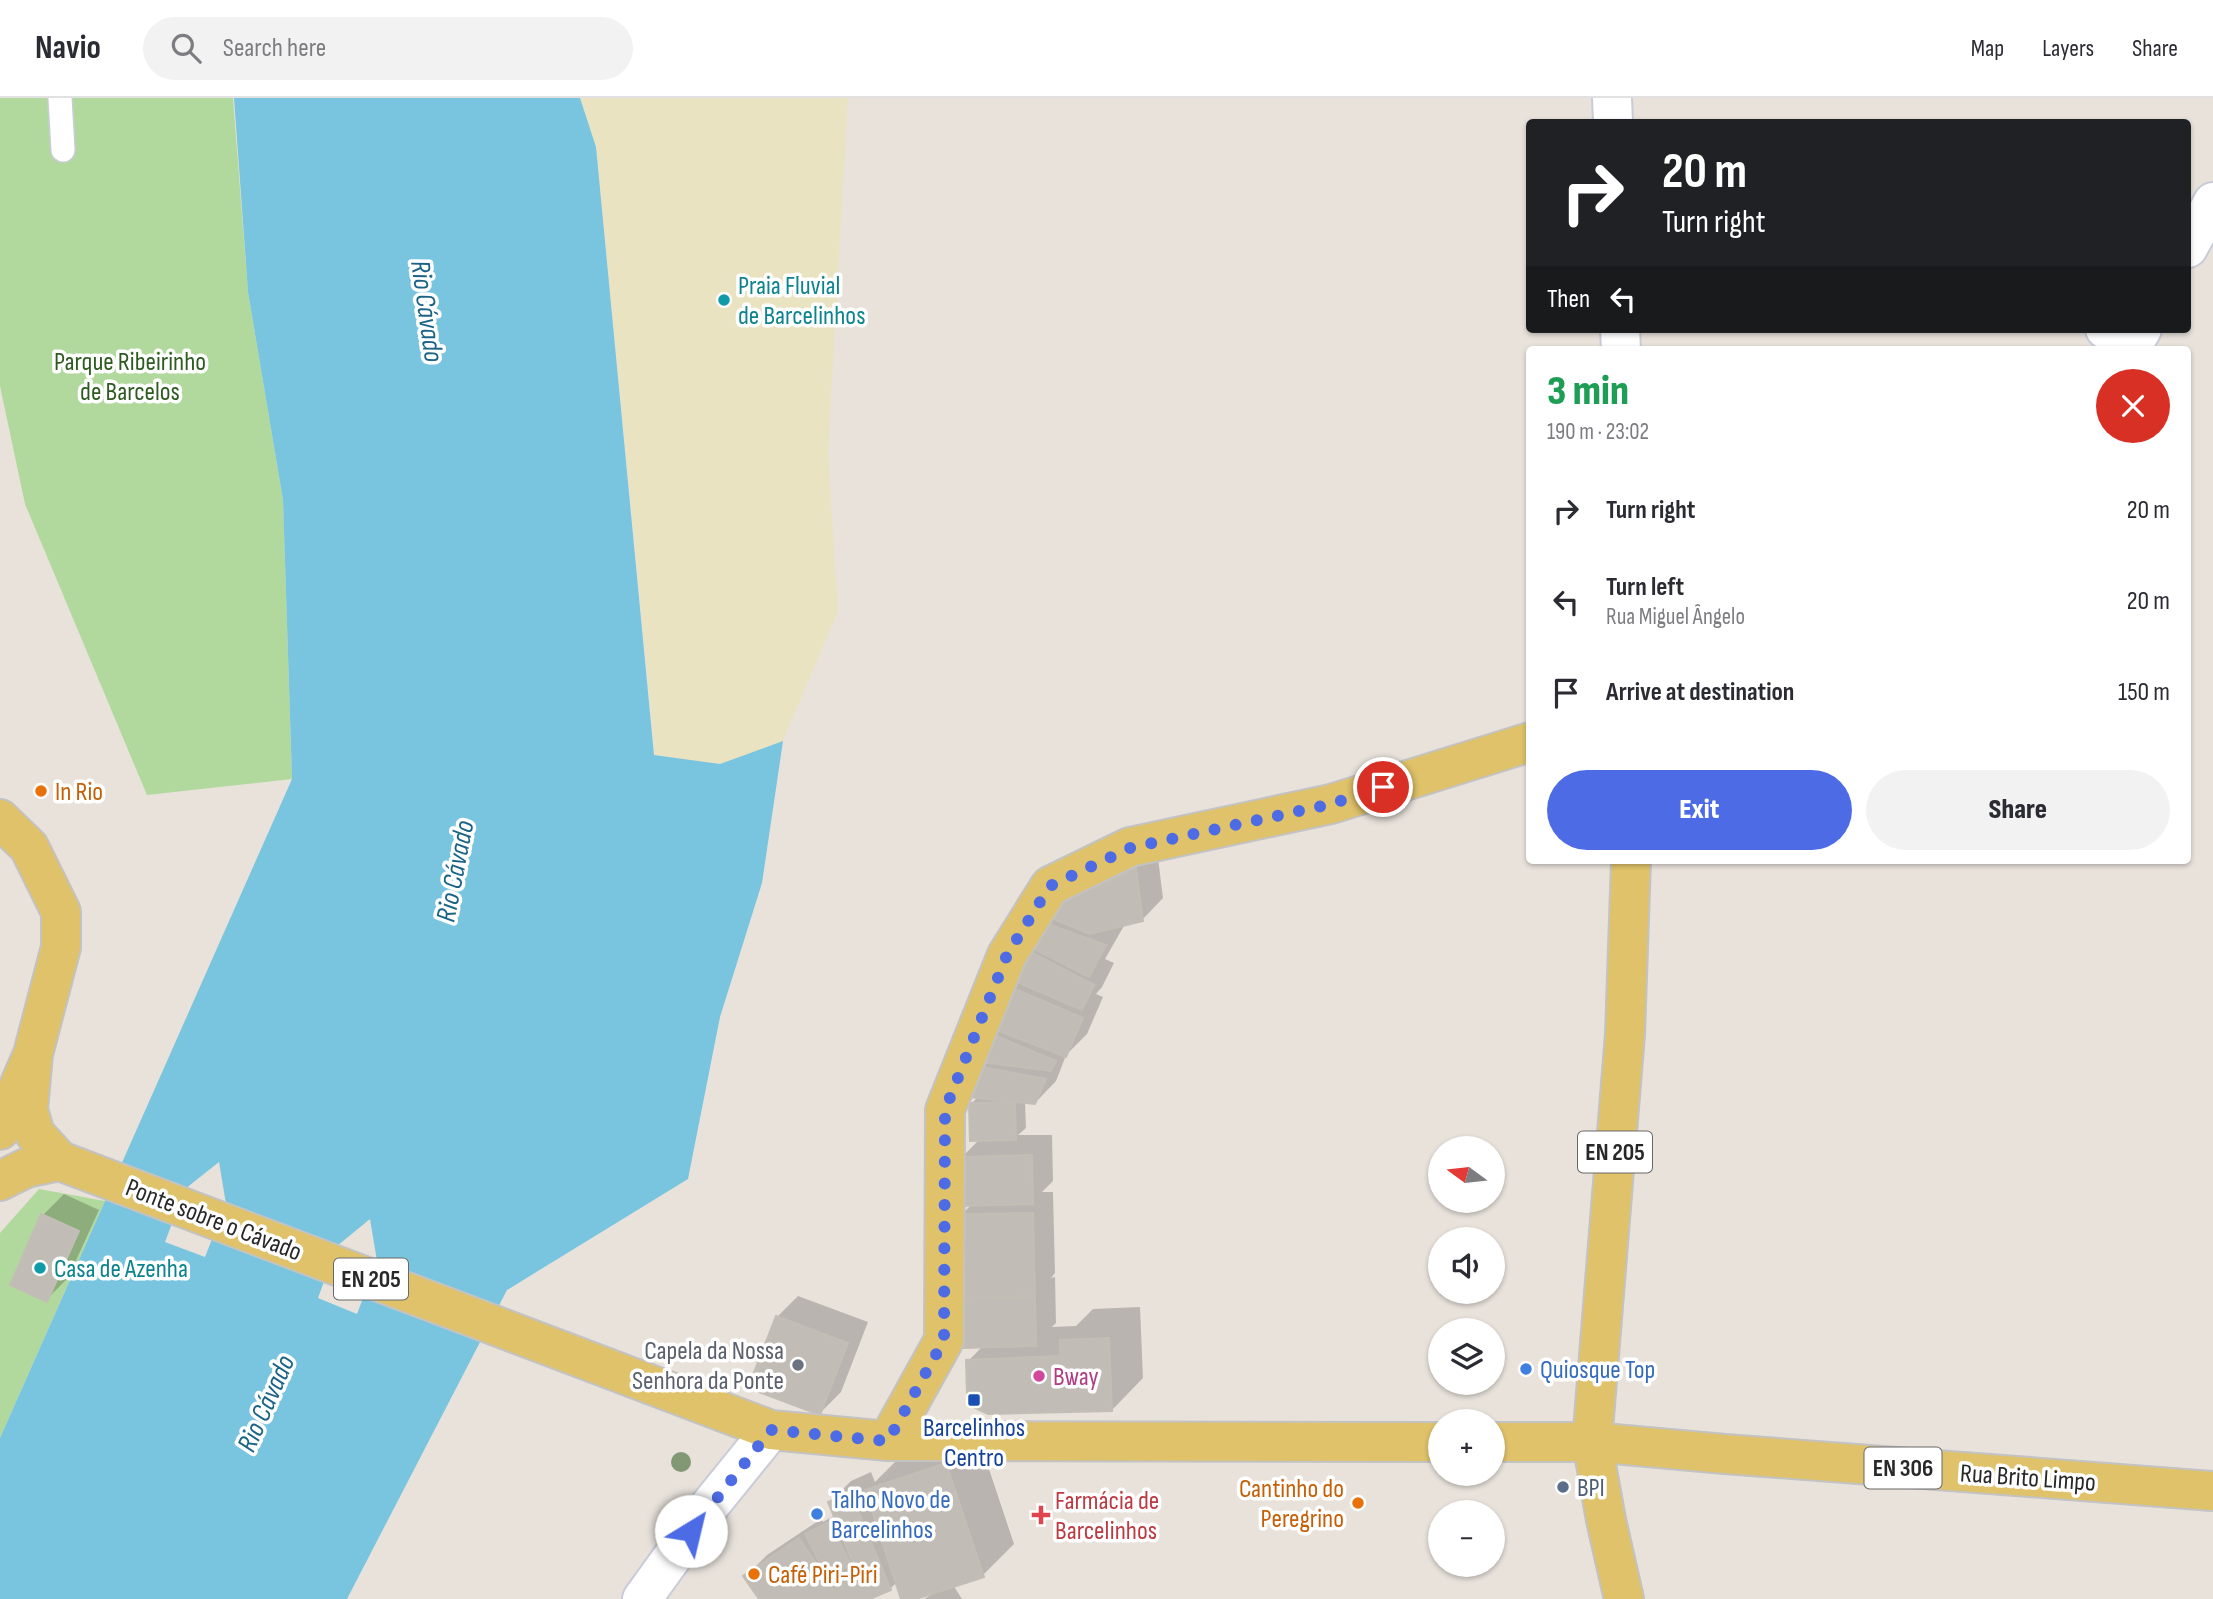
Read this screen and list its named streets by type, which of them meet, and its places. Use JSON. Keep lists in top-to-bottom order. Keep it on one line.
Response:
{"streets":{"main road":["EN 205","Ponte sobre o Cávado","EN 306","Rua Brito Limpo"]},"crossings":[["EN 205","Ponte sobre o Cávado"],["EN 205","Rua Brito Limpo"]],"water":["Rio Cávado"],"parks":["Parque Ribeirinho de Barcelos"],"places":{"other":["Praia Fluvial de Barcelinhos","In Rio","Casa de Azenha","Capela da Nossa Senhora da Ponte","Quiosque Top","Bway","BPI","Cantinho do Peregrino","Talho Novo de Barcelinhos","Café Piri-Piri"],"transit":["Barcelinhos Centro"],"health":["Farmácia de Barcelinhos"]},"north":"left","page":{"header":"Navio","search":"Search here","nav":["Map","Layers","Share"],"turn":["20 m","Turn right"],"then":"Then","heading":["3 min","190 m · 23:02"],"list":[{"name":"Turn right","value":"20 m"},{"name":"Turn left","note":"Rua Miguel Ângelo","value":"20 m"},{"name":"Arrive at destination","value":"150 m"}],"buttons":["Exit","Share"],"map_buttons":["+","−"]}}
